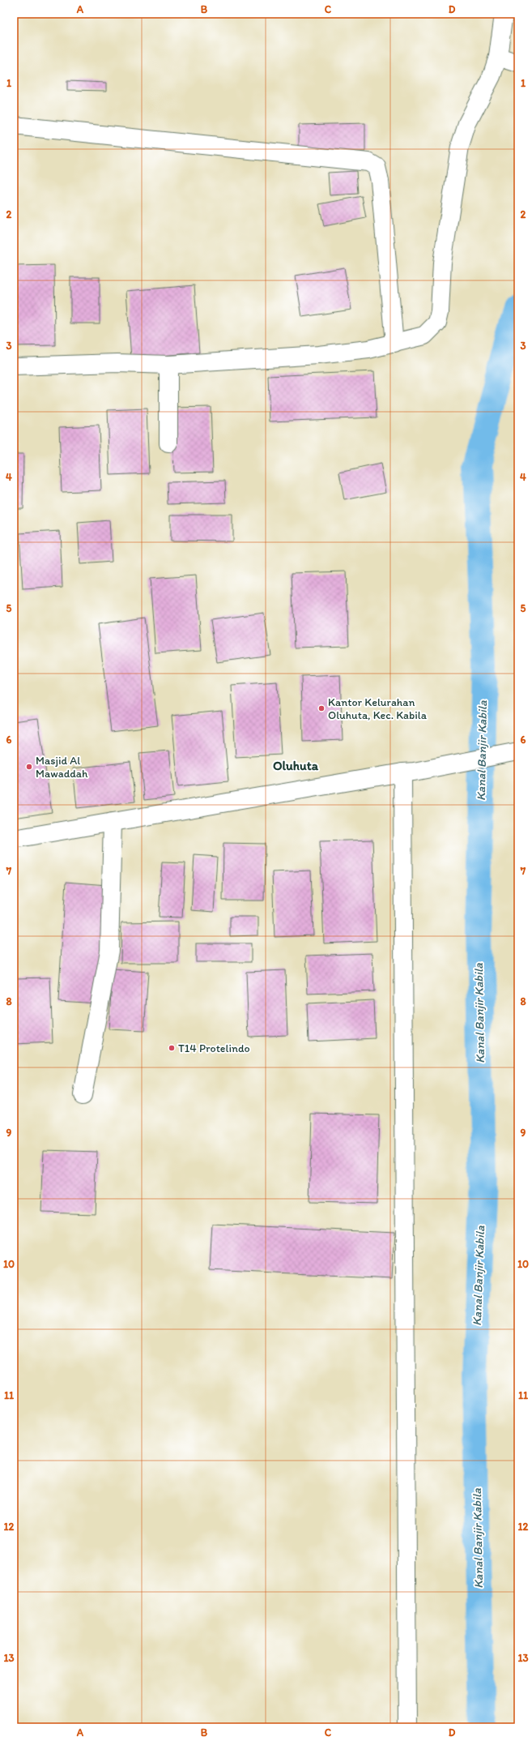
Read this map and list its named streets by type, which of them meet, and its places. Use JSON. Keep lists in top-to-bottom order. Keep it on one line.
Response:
{"districts":["Oluhuta"],"water":["Kanal Banjir Kabila"],"places":["Kantor Kelurahan Oluhuta, Kec. Kabila","Masjid Al Mawaddah","T14 Protelindo"],"grid":{"columns":["A","B","C","D"],"rows":["1","2","3","4","5","6","7","8","9","10","11","12","13"]}}
